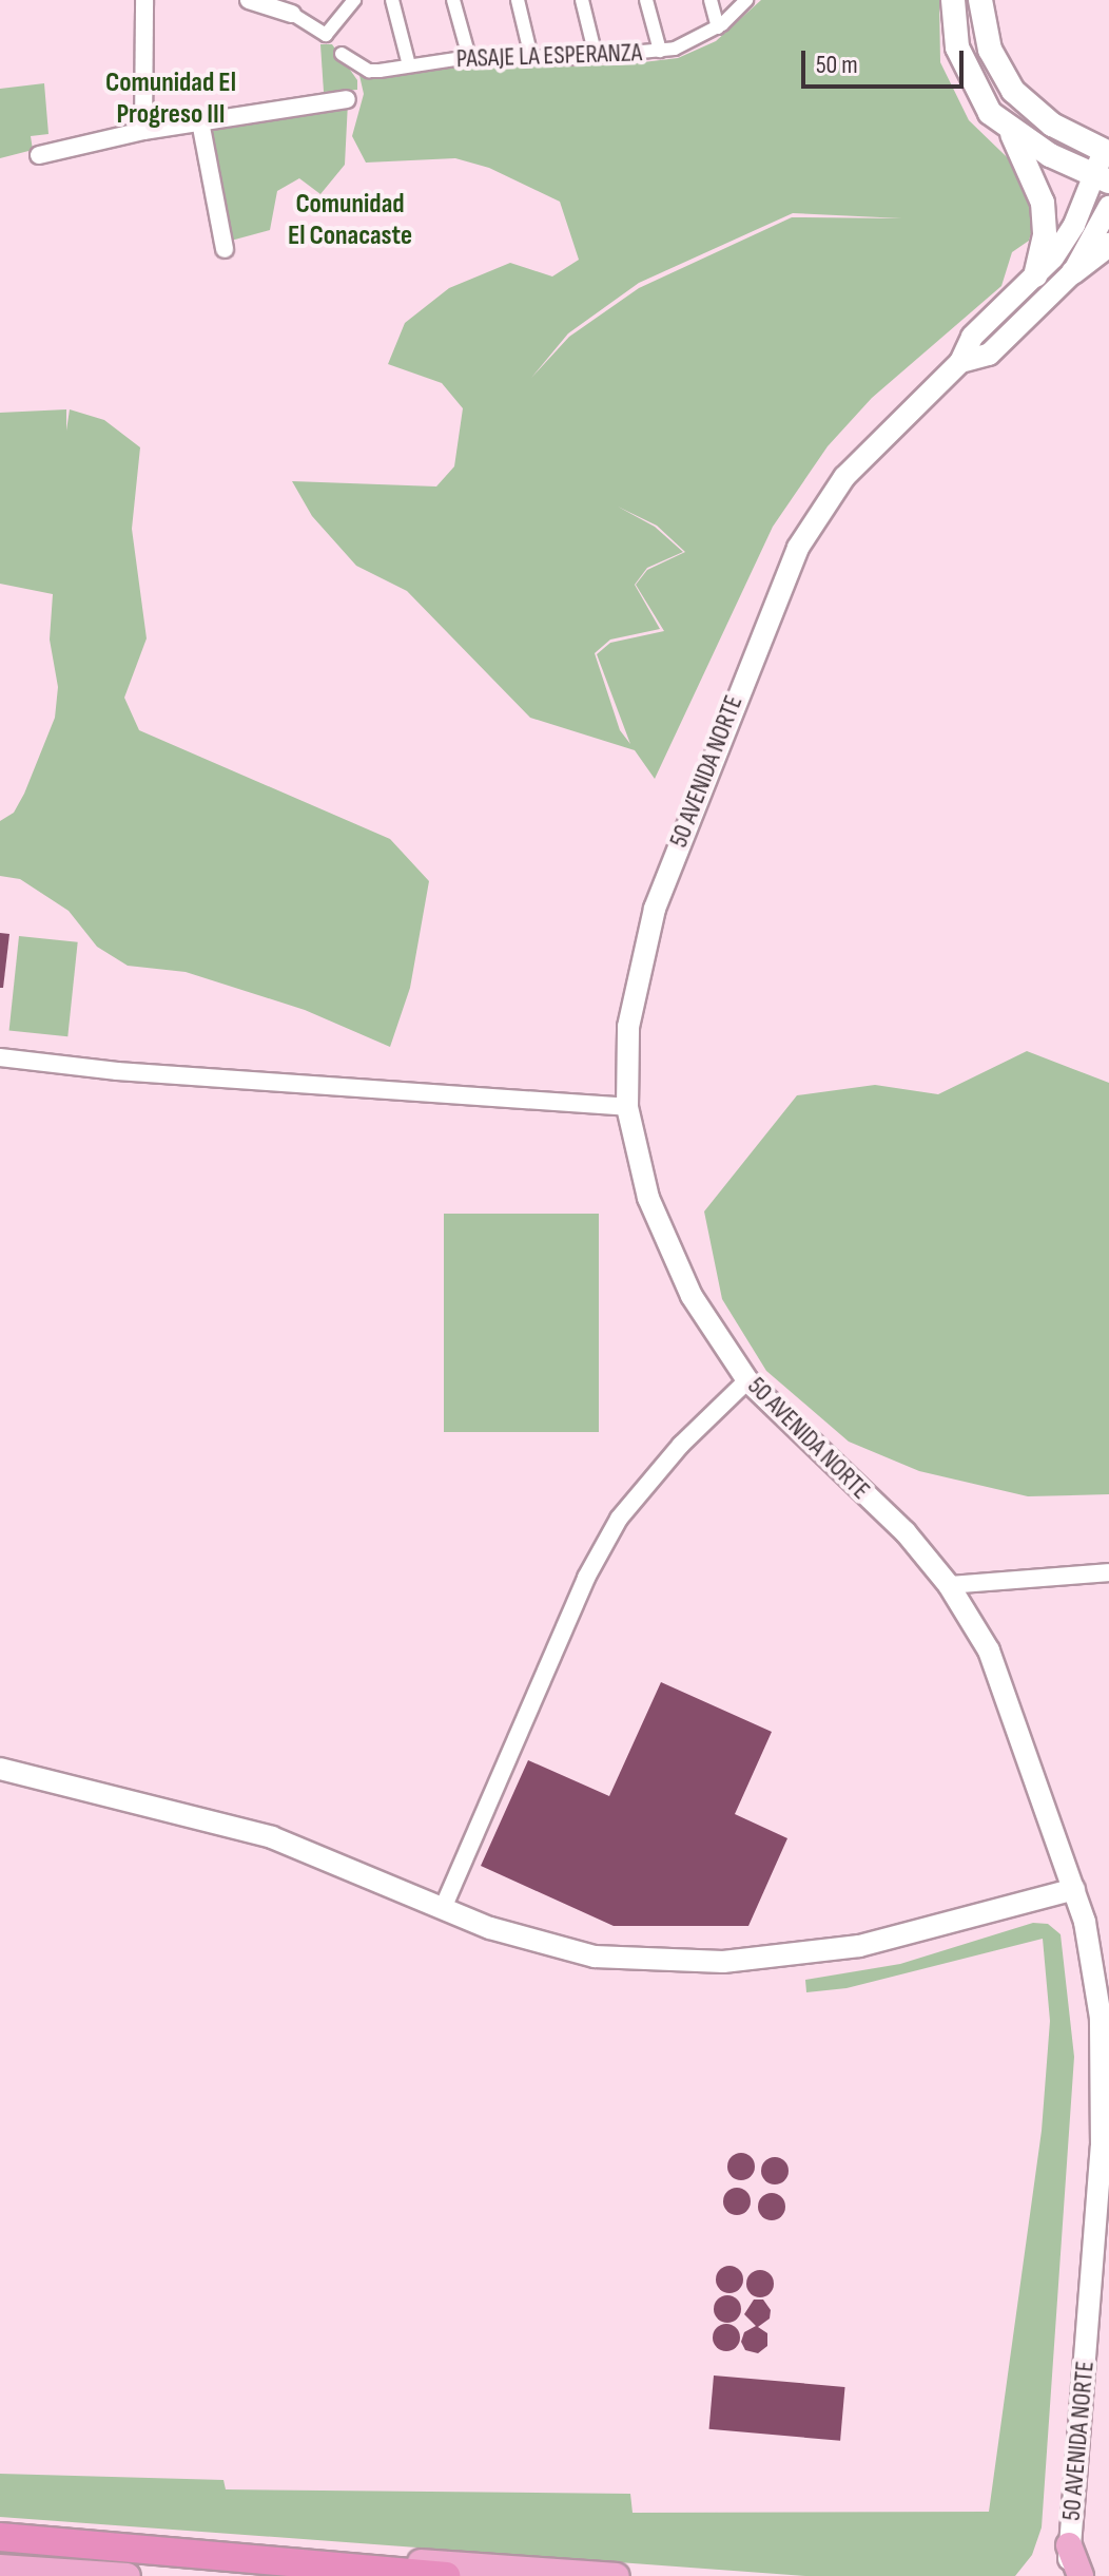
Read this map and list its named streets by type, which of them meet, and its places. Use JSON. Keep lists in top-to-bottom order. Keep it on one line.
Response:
{"streets":{"street":["PASAJE LA ESPERANZA","50 AVENIDA NORTE"]},"districts":["Comunidad El Progreso III","Comunidad El Conacaste"],"scale_bar":"50 m"}
